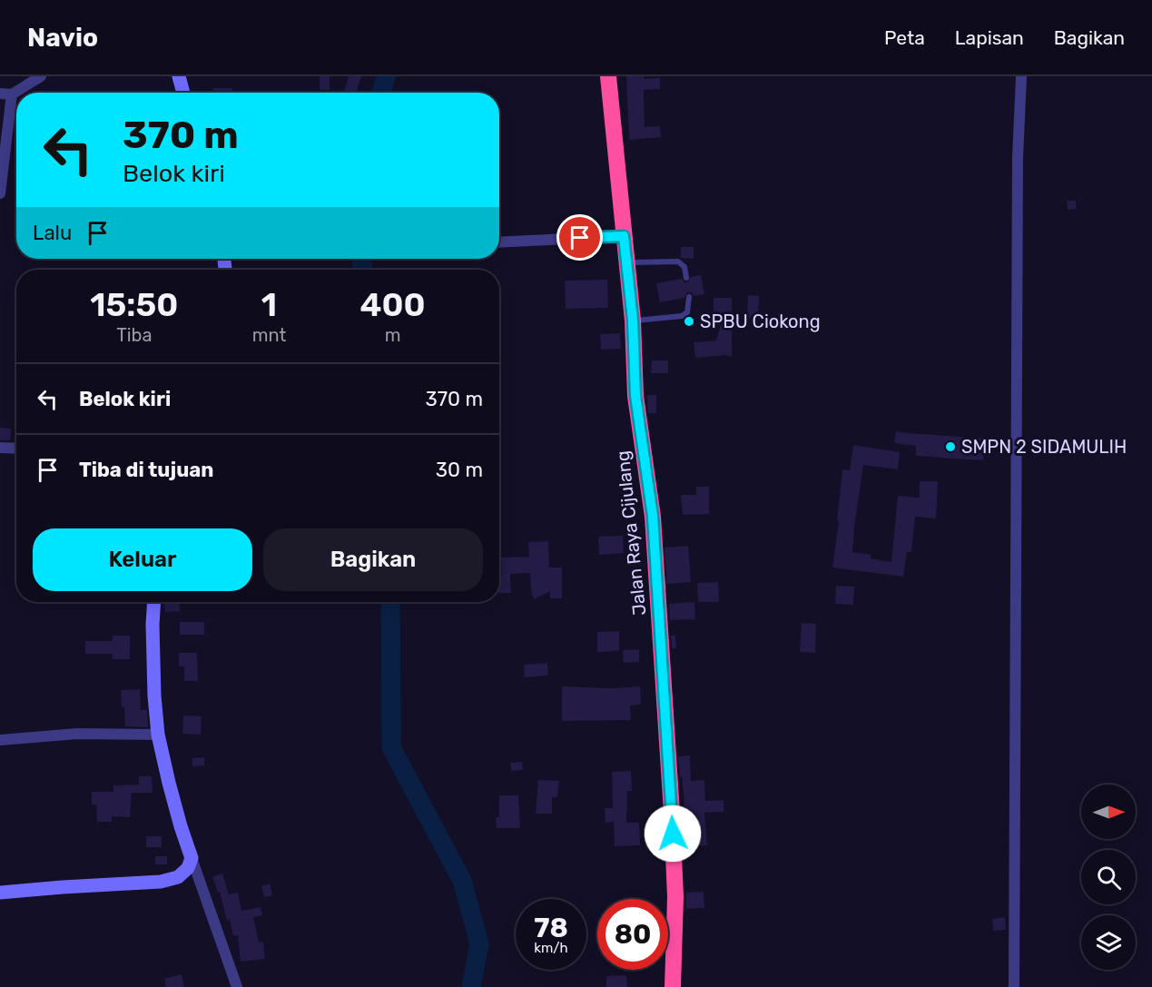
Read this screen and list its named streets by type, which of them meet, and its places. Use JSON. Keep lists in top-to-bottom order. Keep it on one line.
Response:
{"streets":{"highway":["Jalan Raya Cijulang"]},"places":["SPBU Ciokong","SMPN 2 SIDAMULIH"],"north":"right","page":{"header":"Navio","nav":["Peta","Lapisan","Bagikan"],"turn":["370 m","Belok kiri"],"then":"Lalu","eta":["15:50","Tiba","1","mnt","400","m"],"list":[{"name":"Belok kiri","value":"370 m"},{"name":"Tiba di tujuan","value":"30 m"}],"buttons":["Keluar","Bagikan"],"speed":"78 km/h","limit":"80"}}
